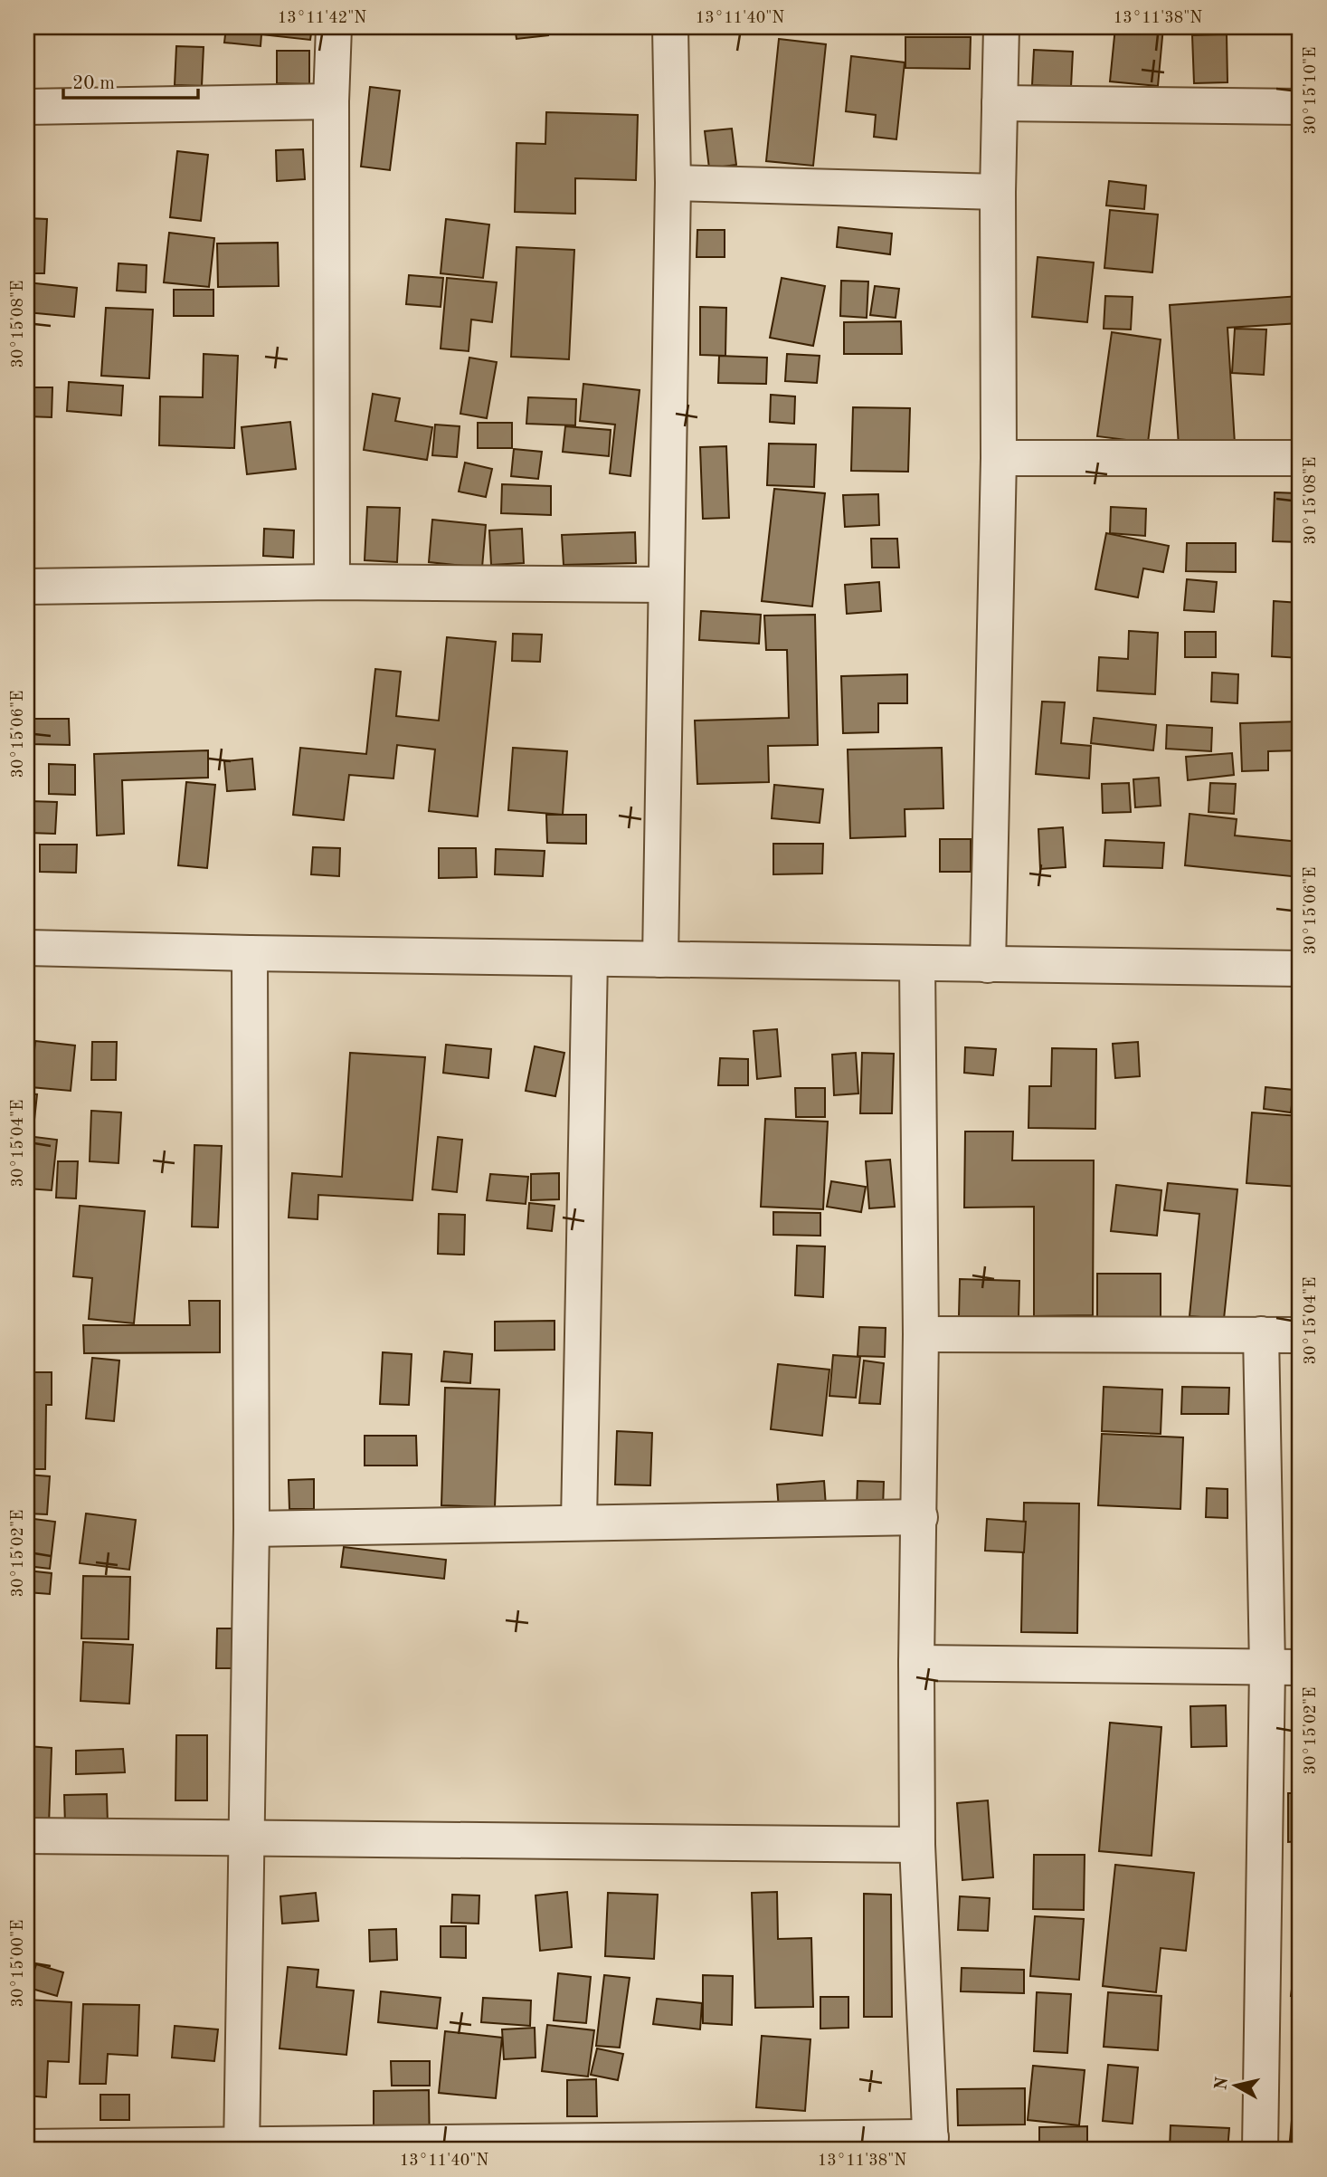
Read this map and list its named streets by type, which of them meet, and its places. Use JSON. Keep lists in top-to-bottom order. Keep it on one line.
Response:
{"scale_bar":"20 m","north":"left","coordinates":["13°11'42\"N","13°11'40\"N","13°11'38\"N","30°15'10\"E","30°15'08\"E","30°15'06\"E","30°15'04\"E","30°15'02\"E","30°15'00\"E"]}
